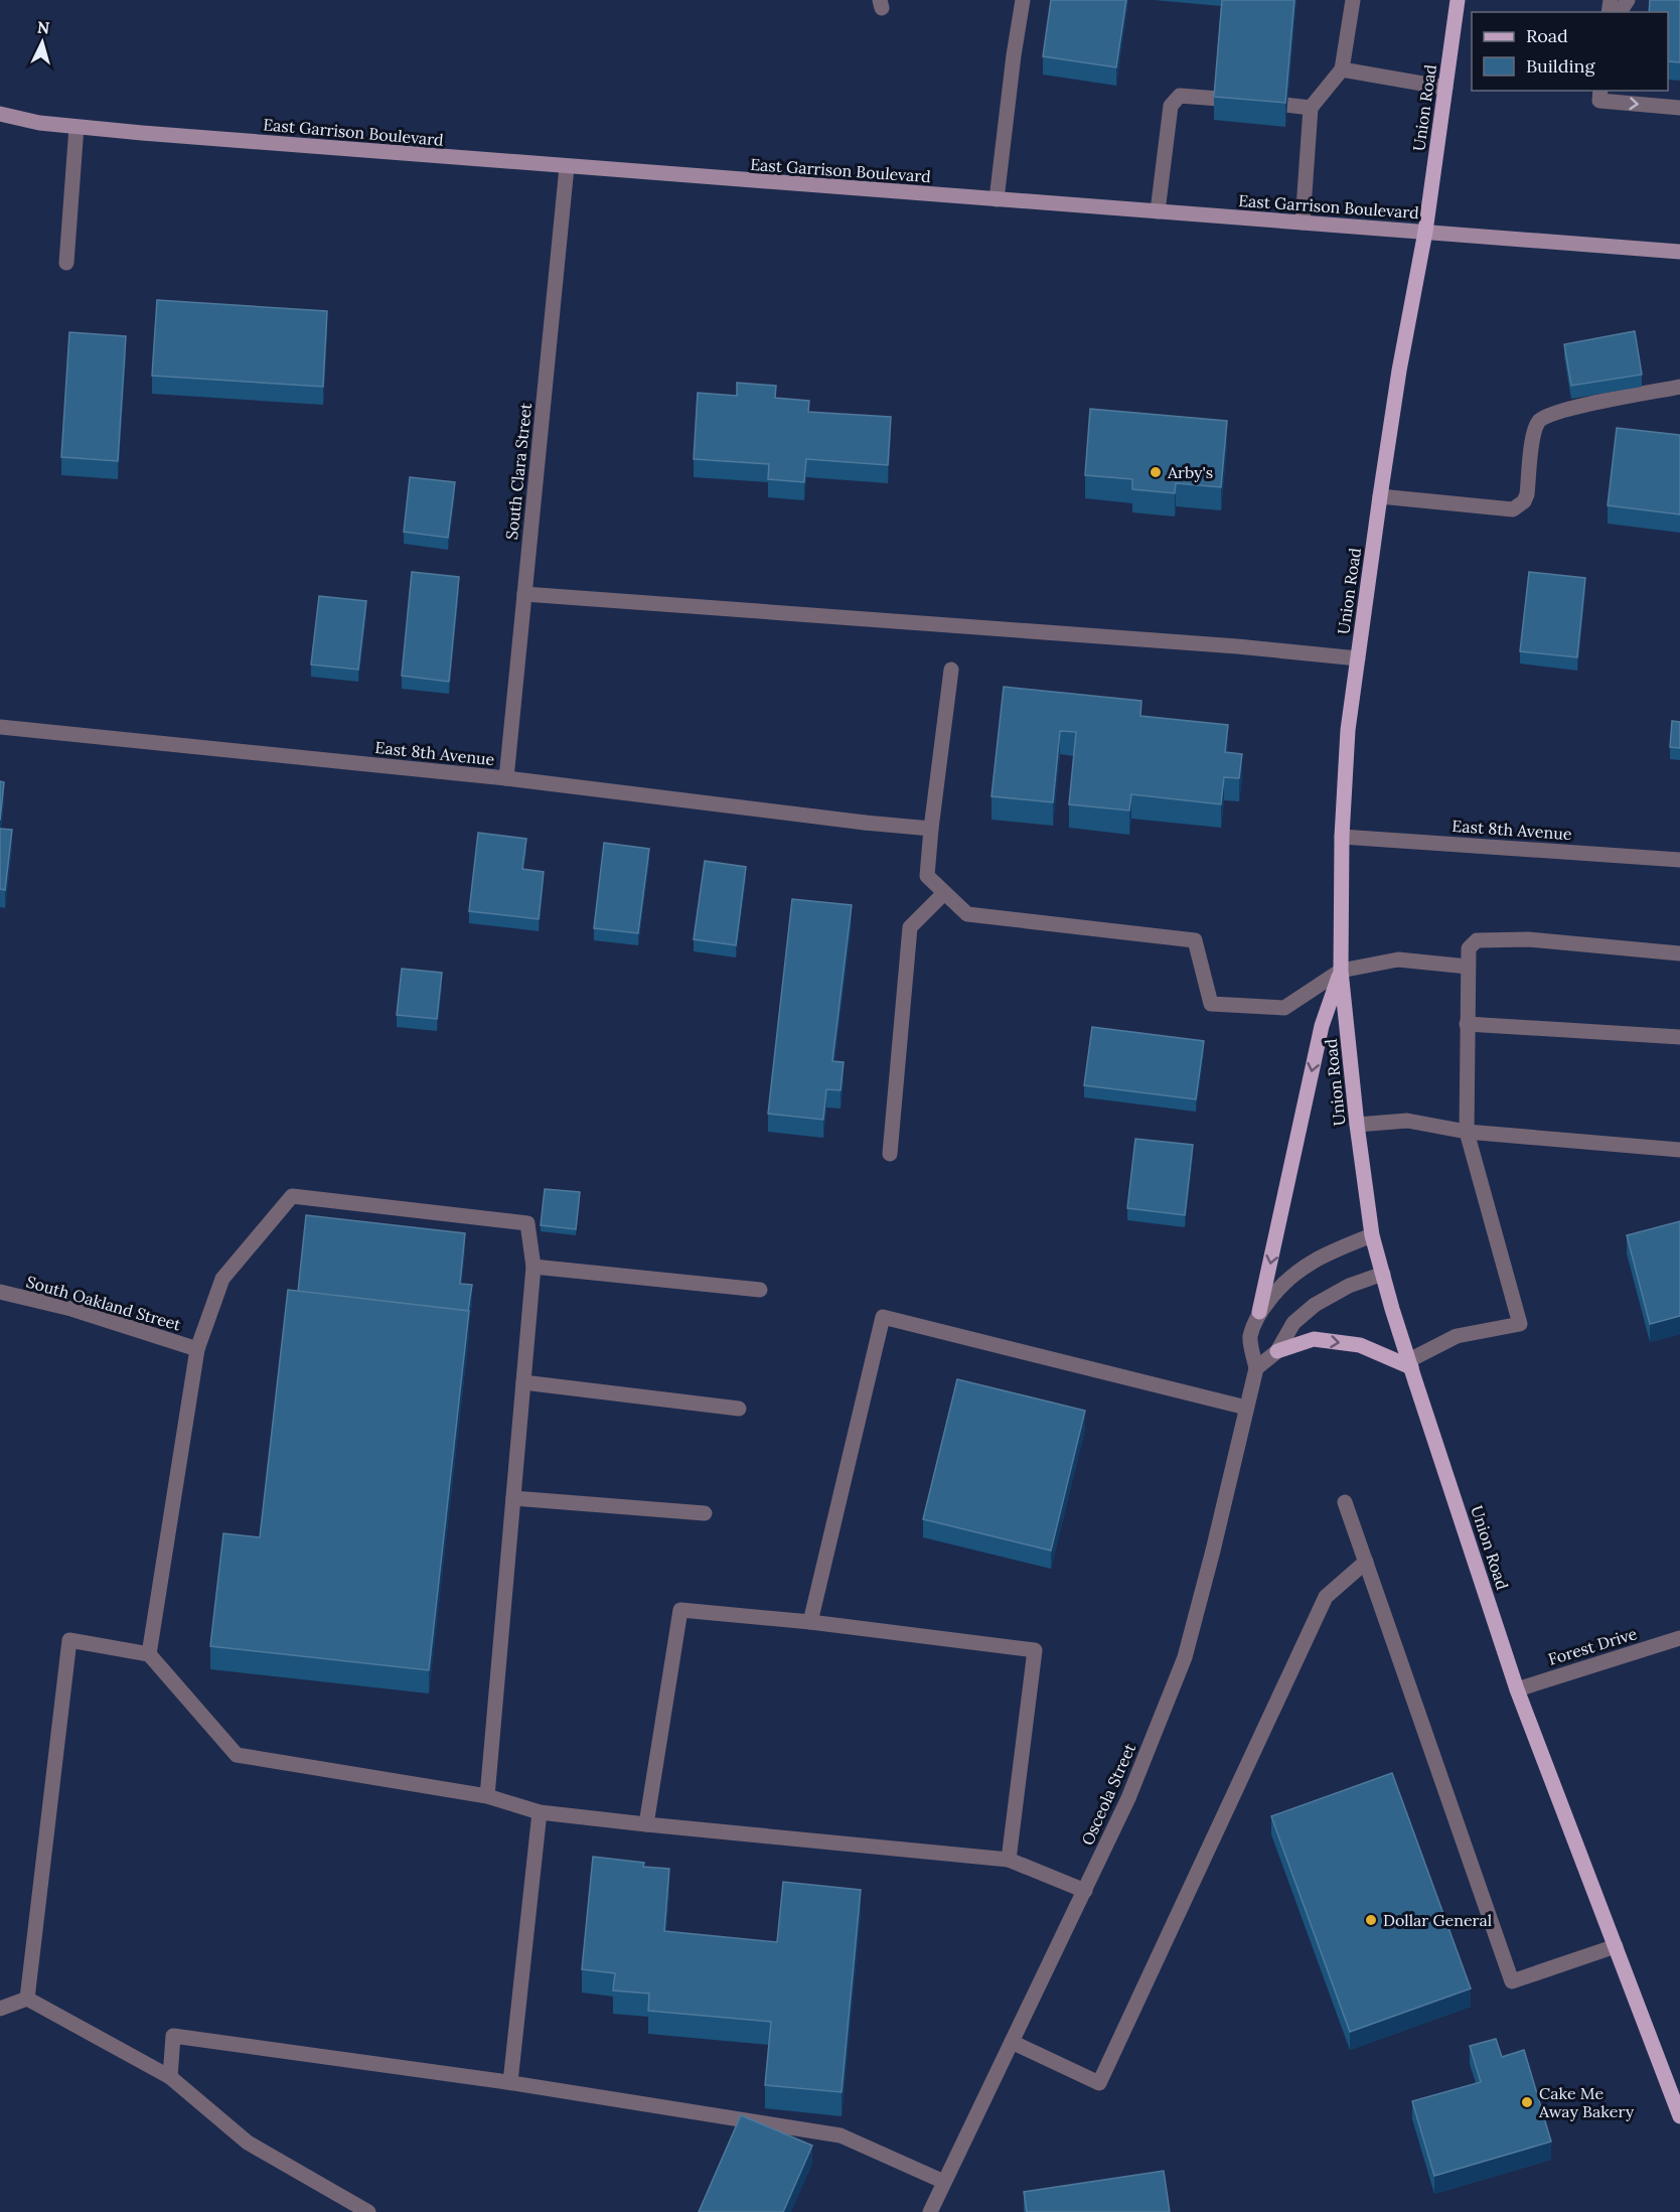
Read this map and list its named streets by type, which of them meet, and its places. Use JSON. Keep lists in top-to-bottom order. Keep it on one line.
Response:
{"streets":{"main road":["Union Road","East Garrison Boulevard"],"street":["South Clara Street","East 8th Avenue","South Oakland Street","Forest Drive","Osceola Street"]},"crossings":[["Union Road","East Garrison Boulevard"],["Union Road","East 8th Avenue"],["Union Road","Forest Drive"],["Union Road","Osceola Street"],["East Garrison Boulevard","South Clara Street"],["South Clara Street","East 8th Avenue"]],"places":["Arby's","Dollar General","Cake Me Away Bakery"],"legend":["Road","Building"],"north":"top"}
